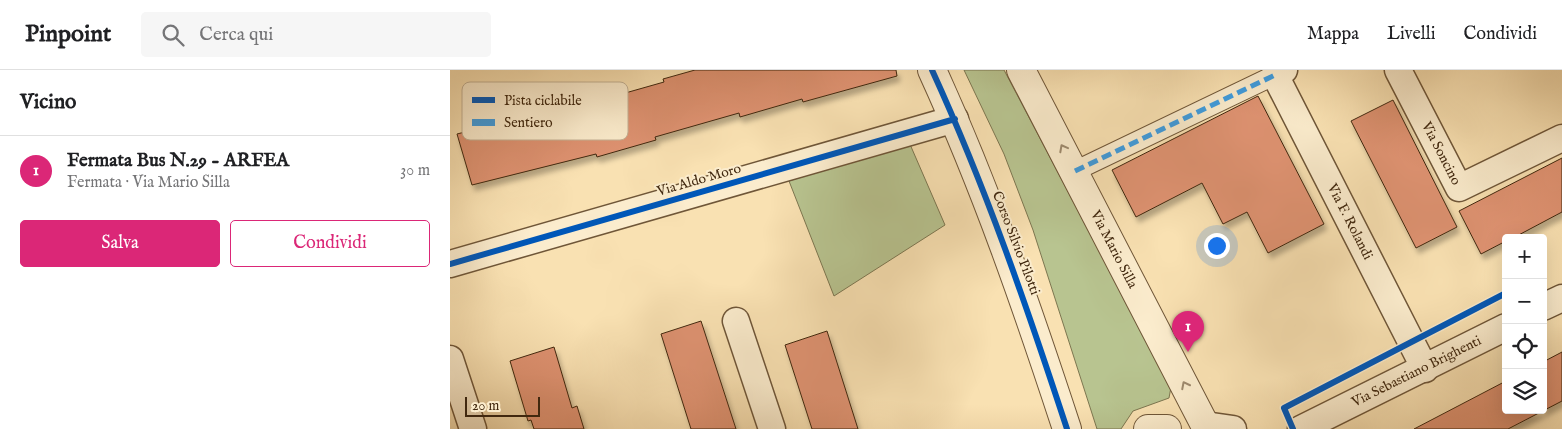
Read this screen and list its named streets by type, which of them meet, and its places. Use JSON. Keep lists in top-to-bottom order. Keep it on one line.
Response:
{"streets":{"street":["Via Soncino","Via Aldo Moro","Via F. Rolandi","Corso Silvio Pilotti","Via Mario Silla","Via Sebastiano Brighenti"]},"crossings":[["Via Aldo Moro","Corso Silvio Pilotti"],["Via F. Rolandi","Via Sebastiano Brighenti"]],"one_way":["Via Mario Silla"],"legend":["Pista ciclabile","Sentiero"],"scale_bar":"20 m","page":{"header":"Pinpoint","search":"Cerca qui","nav":["Mappa","Livelli","Condividi"],"heading":"Vicino","list":[{"mark":"1","name":"Fermata Bus N.29 - ARFEA","note":"Fermata · Via Mario Silla","value":"30 m"}],"buttons":["Salva","Condividi"],"map_buttons":["+","−"],"pins":"1","scale":"20 m"}}
